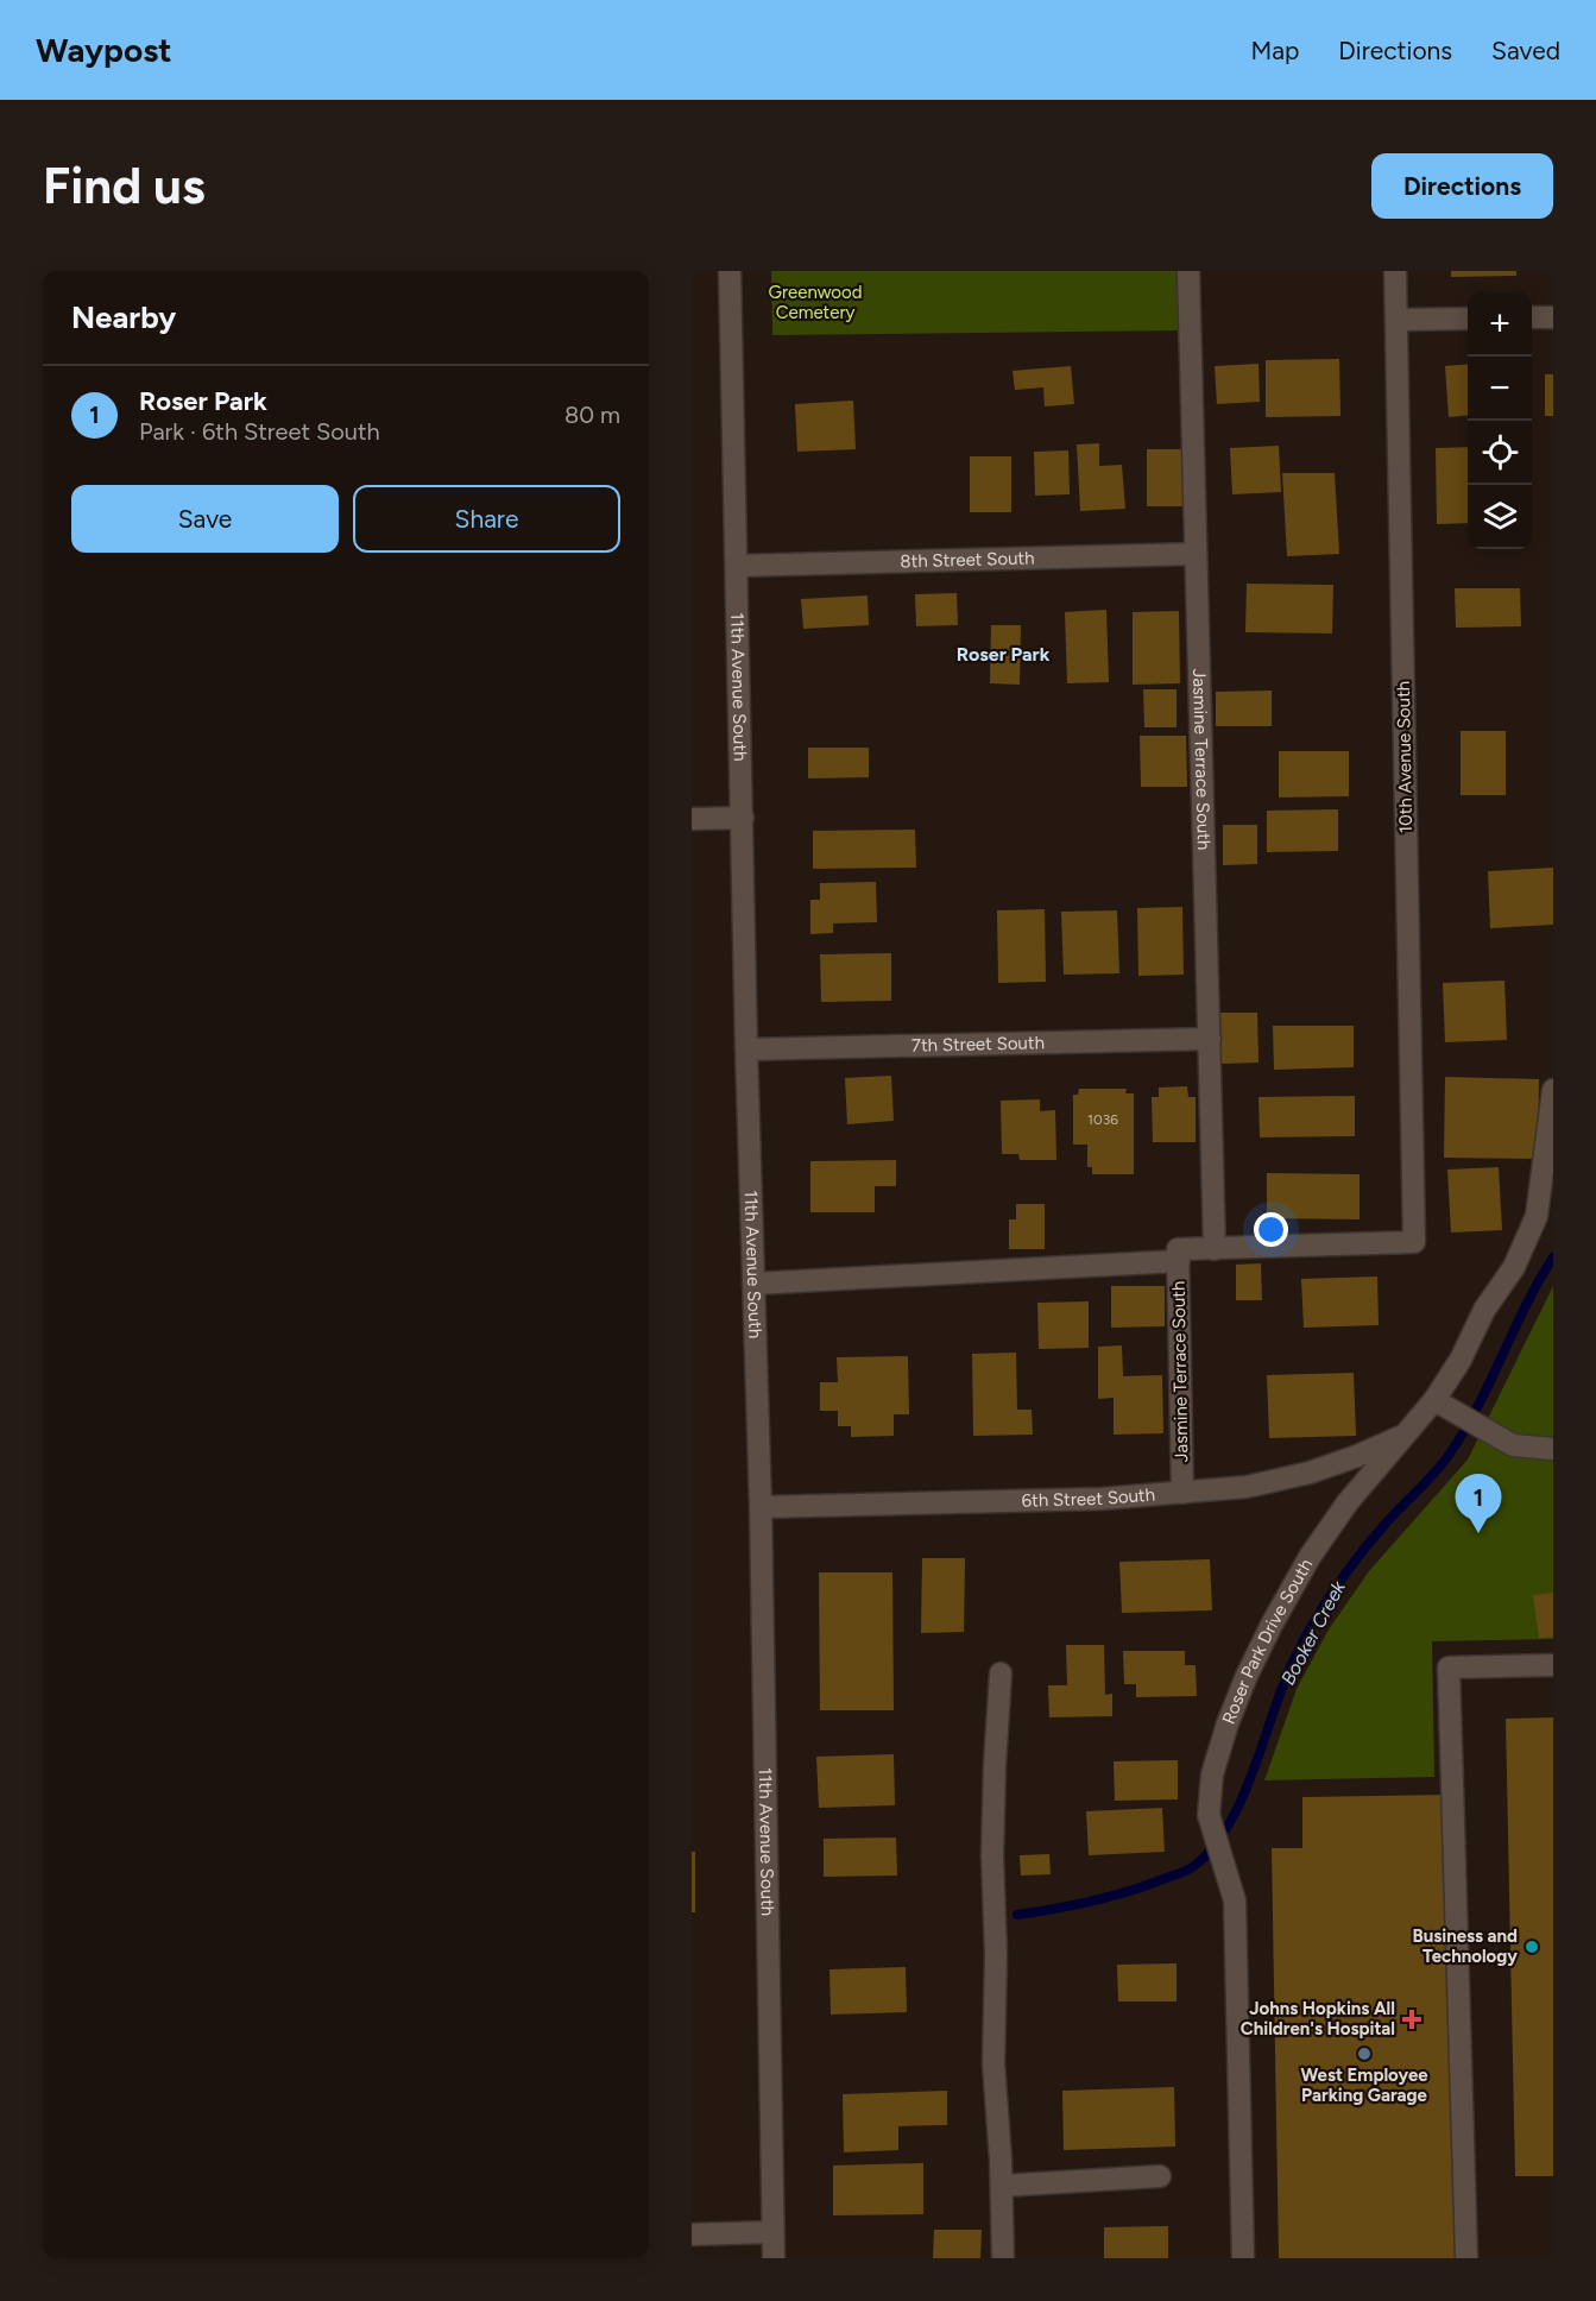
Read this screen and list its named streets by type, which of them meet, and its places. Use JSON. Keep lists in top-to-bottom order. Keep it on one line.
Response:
{"streets":{"street":["8th Street South","11th Avenue South","10th Avenue South","Jasmine Terrace South","7th Street South","6th Street South","Roser Park Drive South"]},"crossings":[["8th Street South","11th Avenue South"],["8th Street South","Jasmine Terrace South"],["11th Avenue South","7th Street South"],["11th Avenue South","6th Street South"],["10th Avenue South","Jasmine Terrace South"],["Jasmine Terrace South","7th Street South"],["Jasmine Terrace South","6th Street South"],["6th Street South","Roser Park Drive South"]],"districts":["Roser Park"],"water":["Booker Creek"],"parks":["Greenwood Cemetery"],"places":{"other":["Business and Technology","West Employee Parking Garage"],"health":["Johns Hopkins All Children's Hospital"]},"house_numbers":["1036"],"page":{"header":"Waypost","nav":["Map","Directions","Saved"],"buttons":["Directions",["Save","Share"]],"title":"Find us","heading":"Nearby","map_buttons":["+","−"],"list":[{"mark":"1","name":"Roser Park","note":"Park · 6th Street South","value":"80 m"}],"pins":"1"}}
